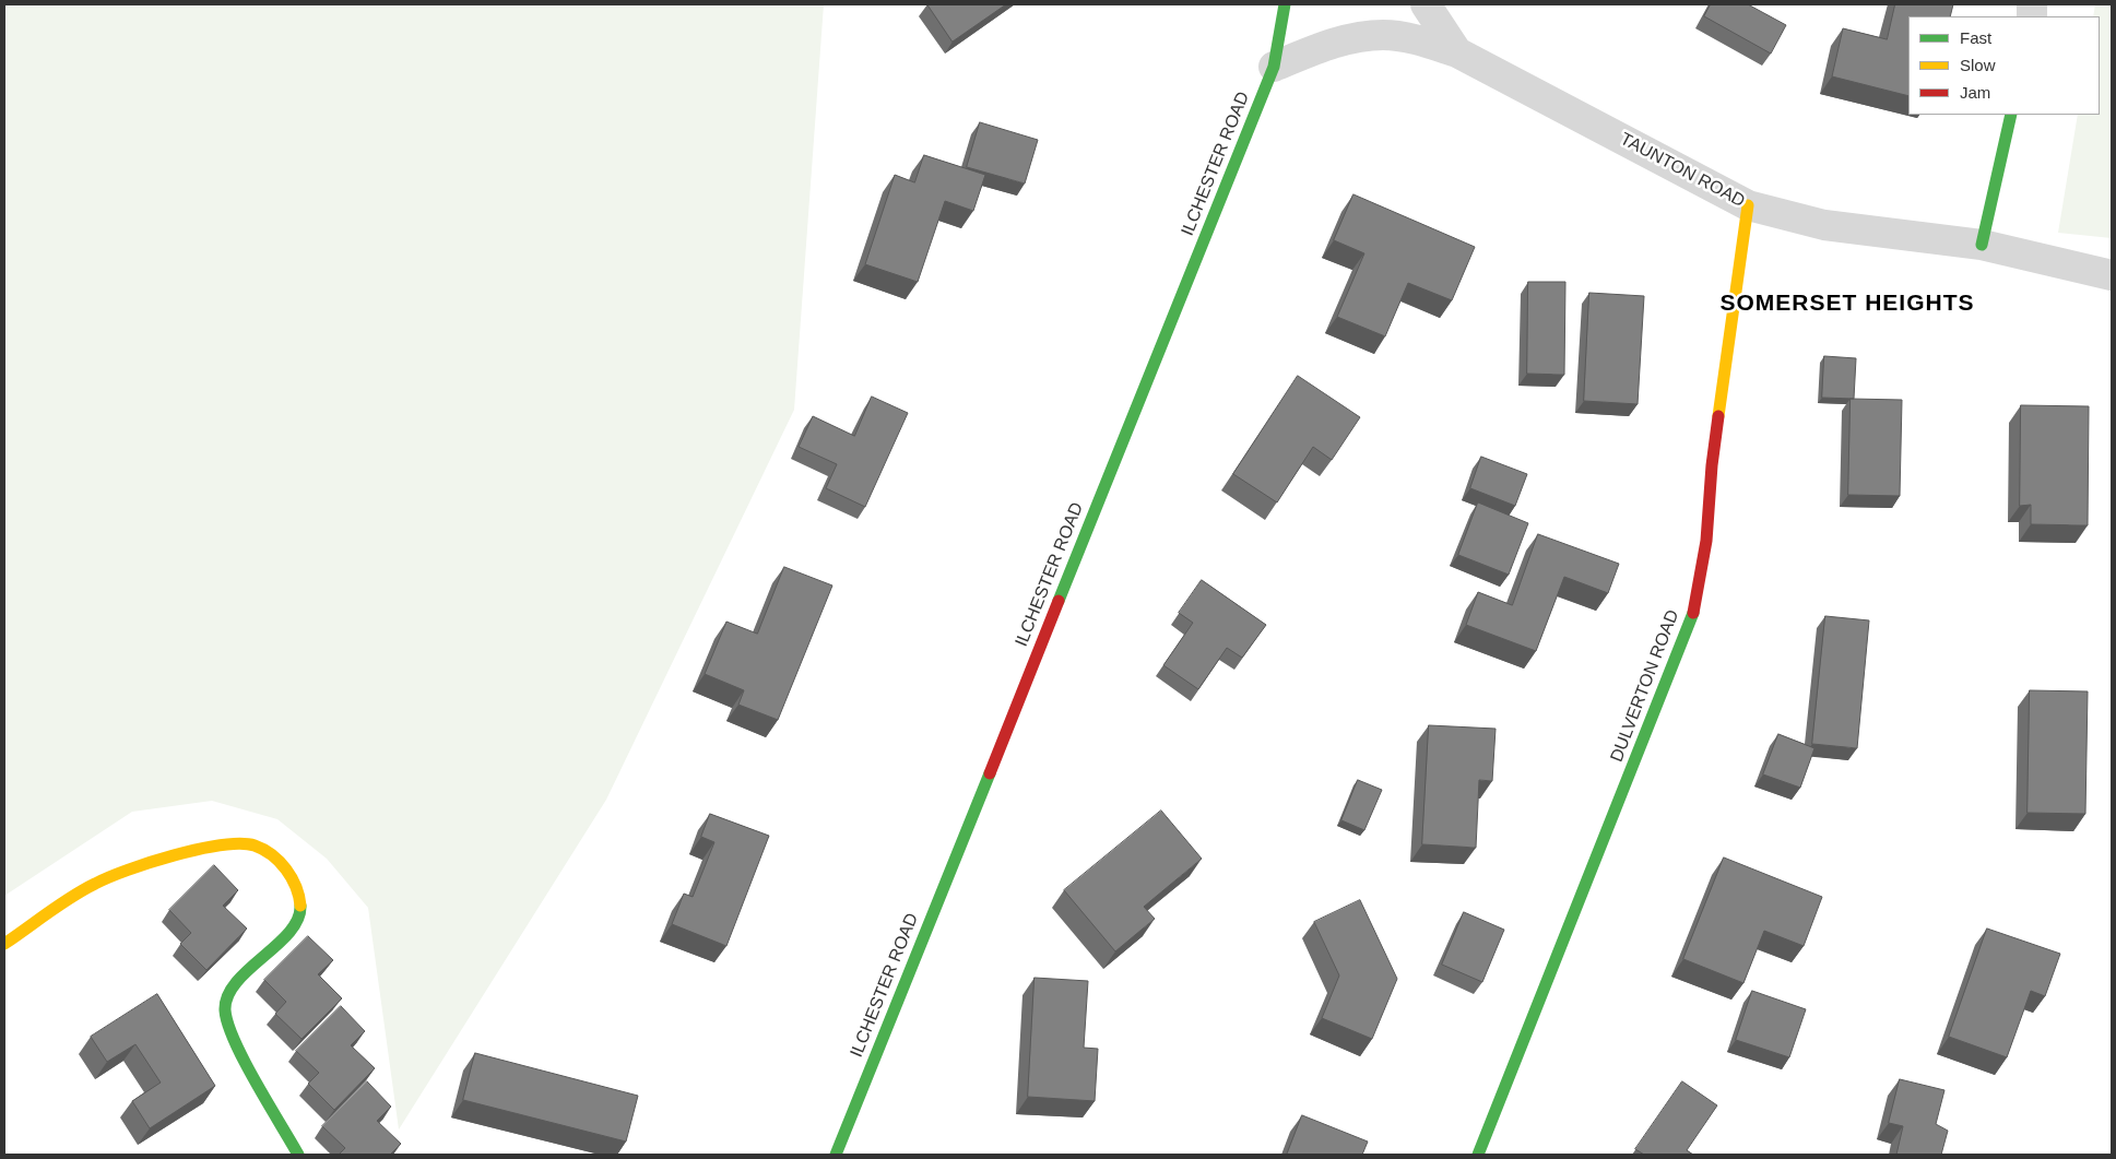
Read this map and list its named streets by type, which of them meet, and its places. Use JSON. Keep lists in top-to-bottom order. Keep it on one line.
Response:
{"streets":{"street":["ILCHESTER ROAD","TAUNTON ROAD","DULVERTON ROAD"]},"crossings":[["ILCHESTER ROAD","TAUNTON ROAD"],["TAUNTON ROAD","DULVERTON ROAD"]],"districts":["SOMERSET HEIGHTS"],"legend":["Fast","Slow","Jam"]}
